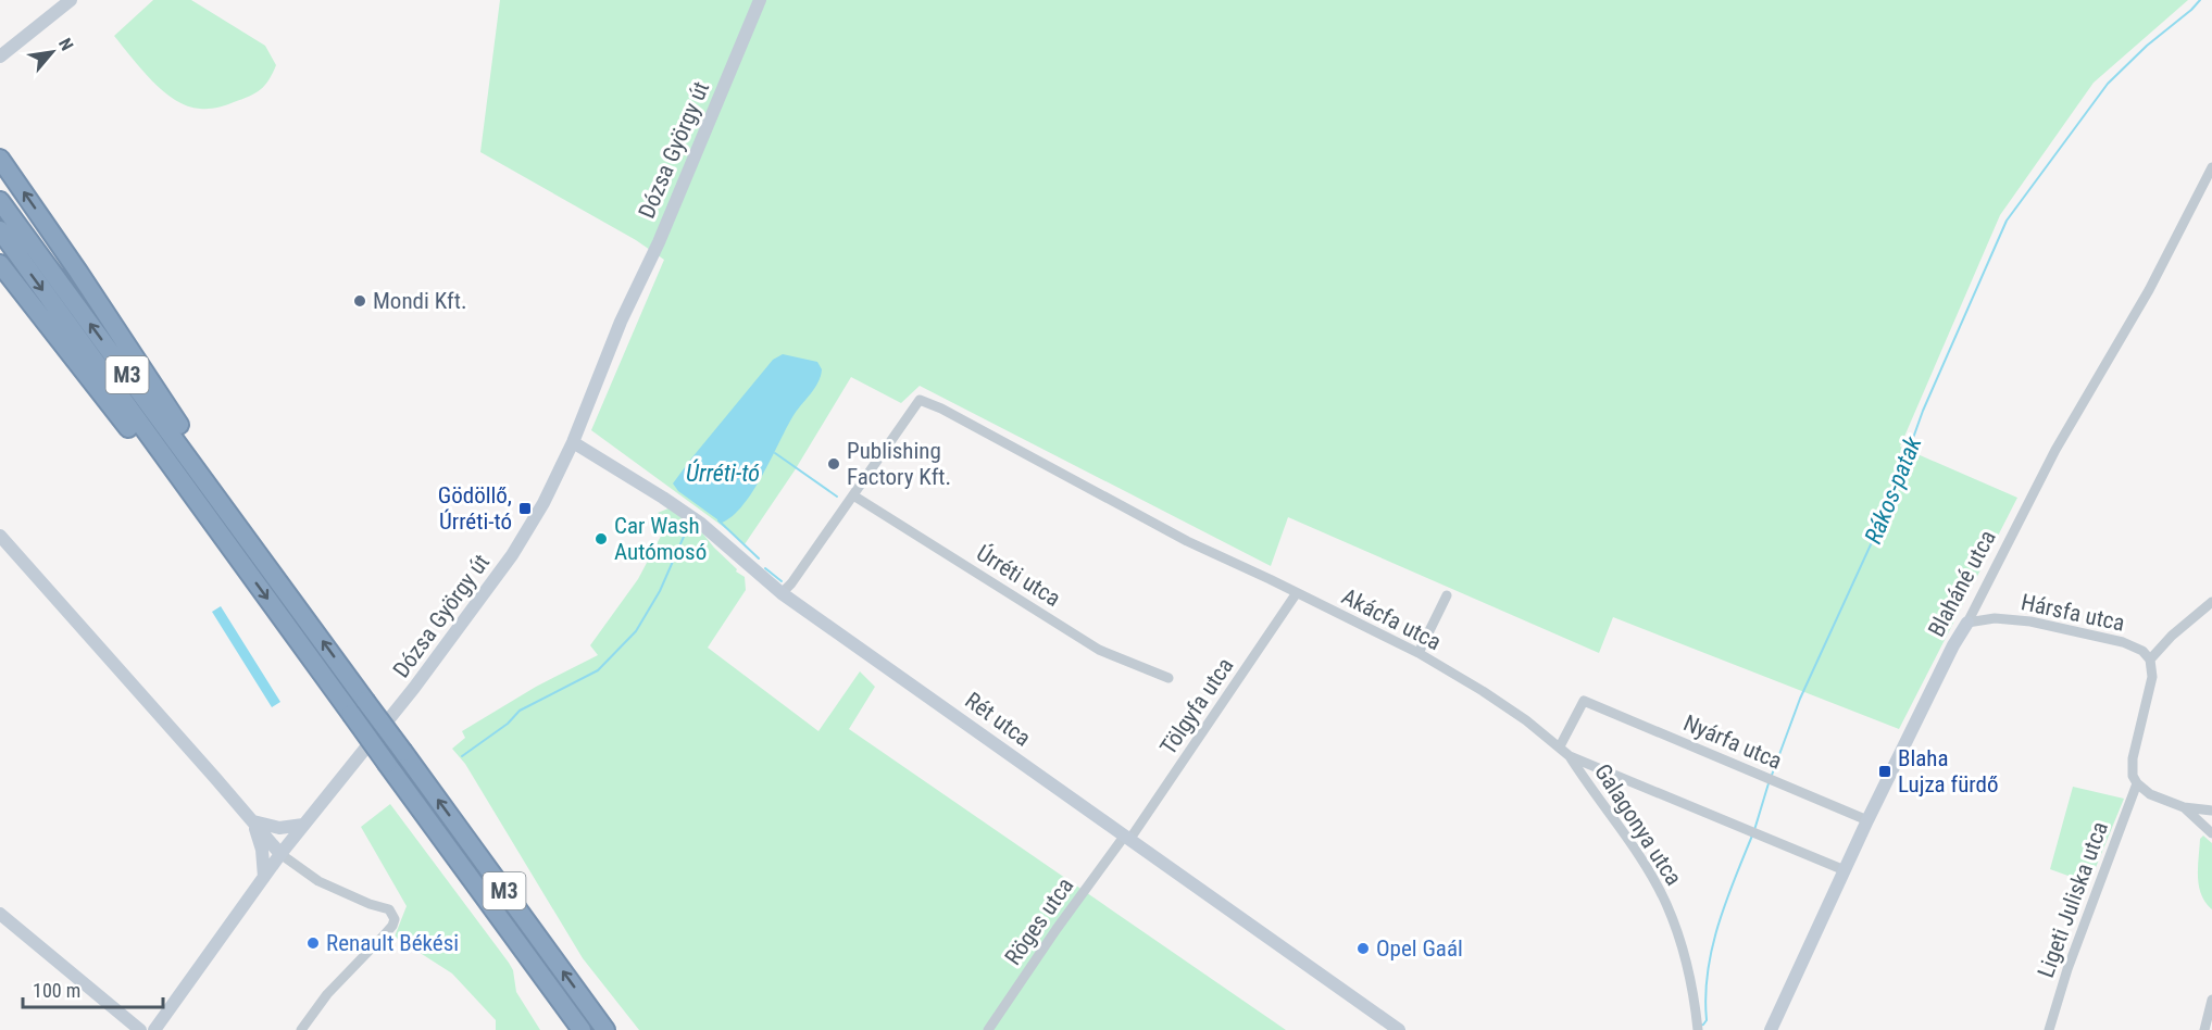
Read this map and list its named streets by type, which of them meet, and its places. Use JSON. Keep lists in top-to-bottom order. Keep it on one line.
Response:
{"streets":{"highway":["M3"],"street":["Dózsa György út","Úrréti utca","Blaháné utca","Hársfa utca","Akácfa utca","Tölgyfa utca","Rét utca","Nyárfa utca","Galagonya utca","Ligeti Juliska utca","Röges utca"]},"crossings":[["Dózsa György út","Rét utca"],["Úrréti utca","Akácfa utca"],["Blaháné utca","Hársfa utca"],["Blaháné utca","Akácfa utca"],["Blaháné utca","Nyárfa utca"],["Akácfa utca","Tölgyfa utca"],["Akácfa utca","Nyárfa utca"],["Akácfa utca","Galagonya utca"],["Tölgyfa utca","Rét utca"],["Tölgyfa utca","Röges utca"],["Rét utca","Röges utca"]],"water":["Úrréti-tó","Rákos-patak"],"places":{"other":["Mondi Kft.","Publishing Factory Kft.","Car Wash Autómosó","Renault Békési","Opel Gaál"],"transit":["Gödöllő, Úrréti-tó","Blaha Lujza fürdő"]},"scale_bar":"100 m","north":"top right"}
